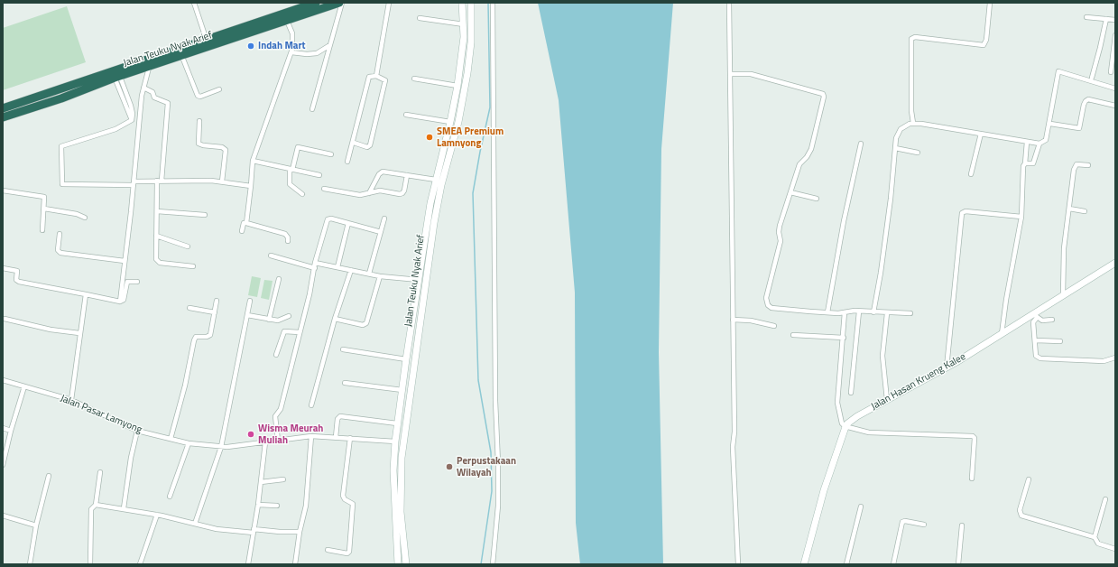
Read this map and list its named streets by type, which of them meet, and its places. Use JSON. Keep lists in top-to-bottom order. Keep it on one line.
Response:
{"streets":{"highway":["Jalan Teuku Nyak Arief"],"main road":["Jalan Hasan Krueng Kalee"],"street":["Jalan Pasar Lamyong"]},"crossings":[["Jalan Teuku Nyak Arief","Jalan Pasar Lamyong"]],"places":["Indah Mart","SMEA Premium Lamnyong","Wisma Meurah Muliah","Perpustakaan Wilayah"]}
